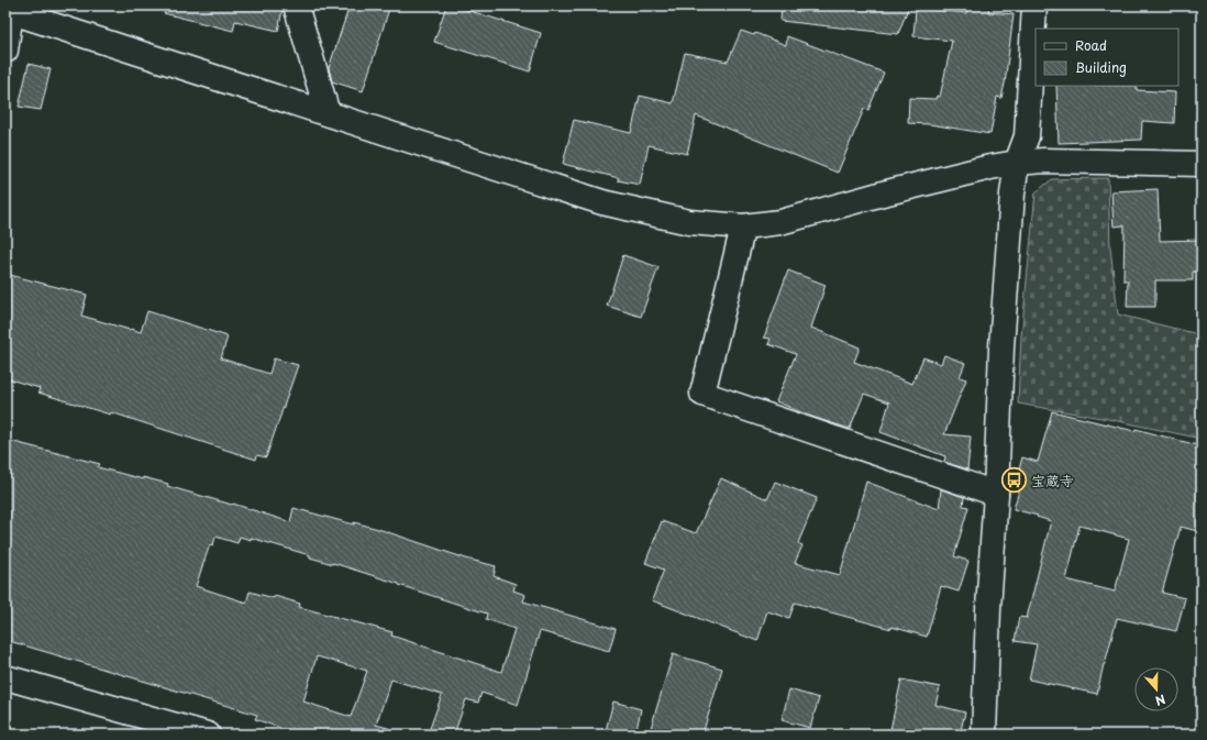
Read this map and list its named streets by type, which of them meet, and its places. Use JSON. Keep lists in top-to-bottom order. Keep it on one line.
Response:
{"places":{"bus stop":["宝蔵寺"]},"legend":["Road","Building"],"north":"bottom"}
